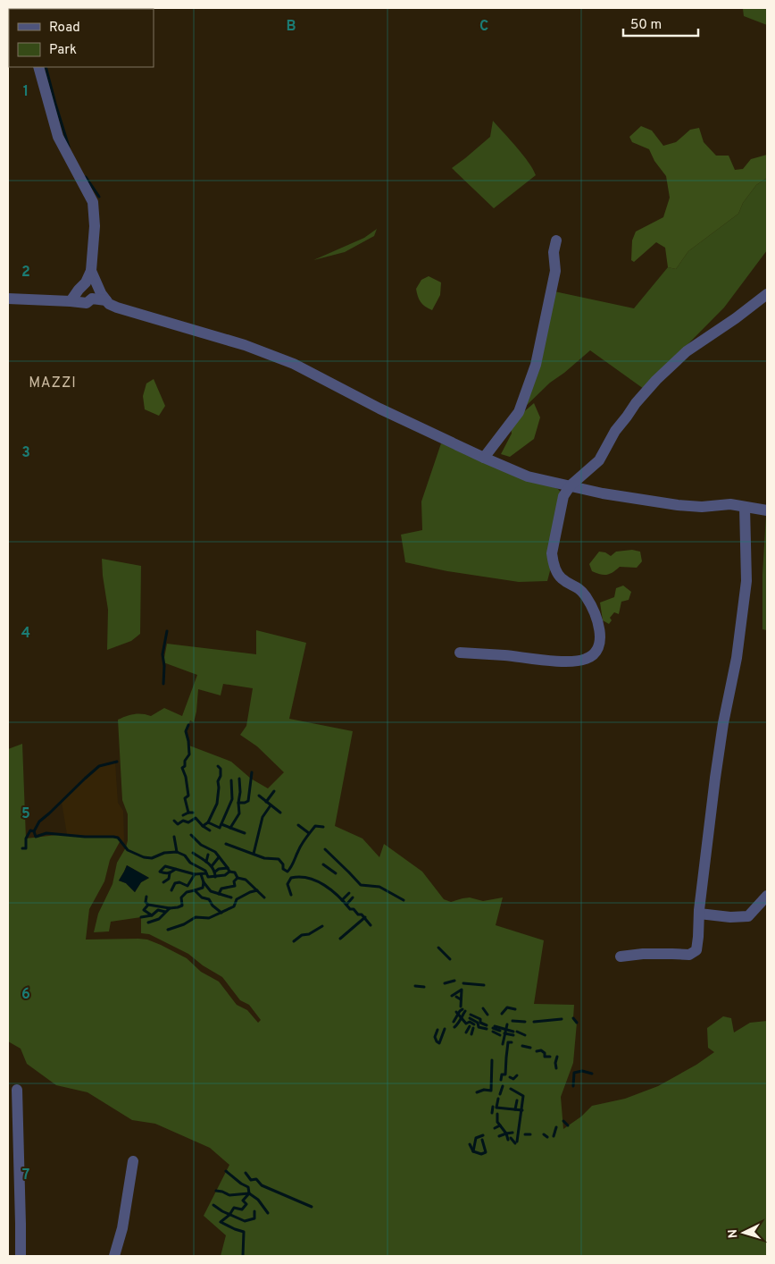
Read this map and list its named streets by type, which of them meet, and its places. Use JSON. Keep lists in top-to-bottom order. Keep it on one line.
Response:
{"districts":["MAZZI"],"legend":["Road","Park"],"scale_bar":"50 m","north":"left","grid":{"columns":["B","C"],"rows":["1","2","3","4","5","6","7"]}}
